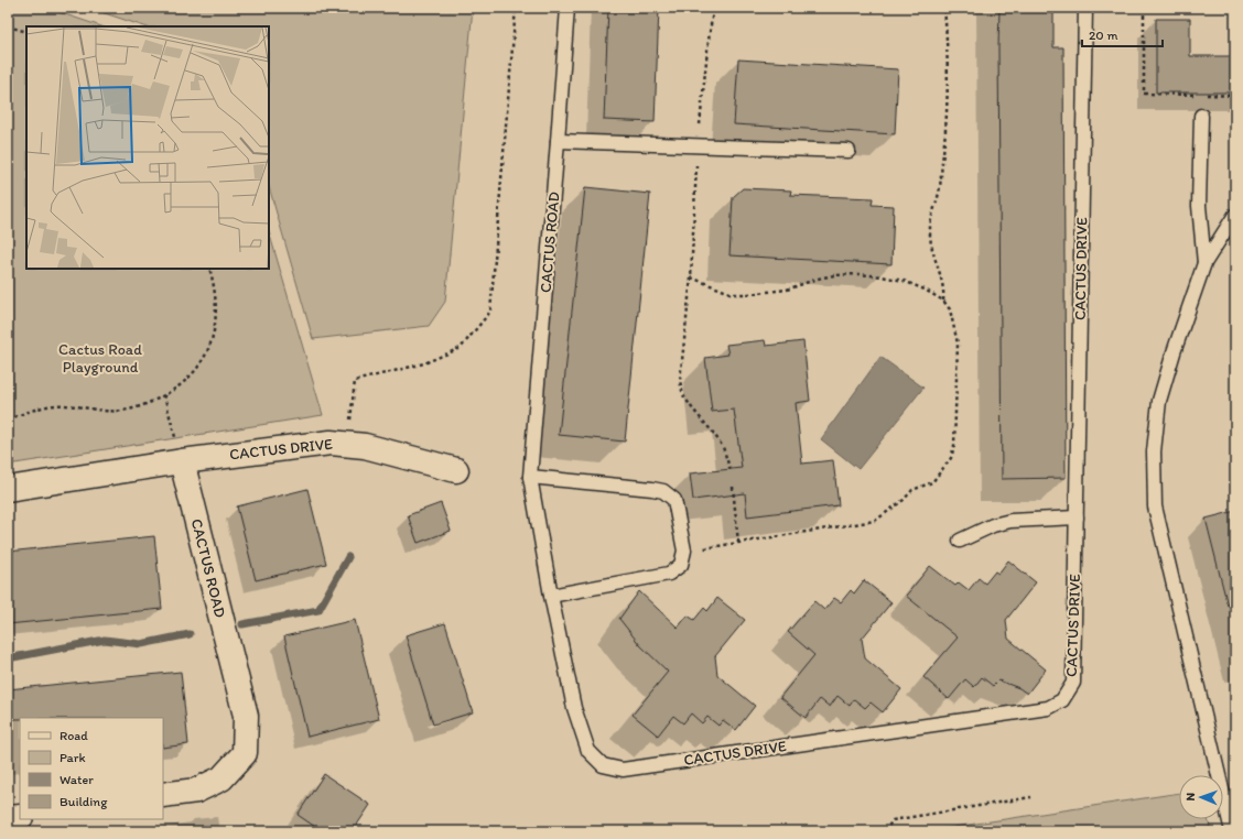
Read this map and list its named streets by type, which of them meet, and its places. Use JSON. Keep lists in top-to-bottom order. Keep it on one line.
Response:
{"streets":{"street":["CACTUS ROAD","CACTUS DRIVE"]},"crossings":[["CACTUS ROAD","CACTUS DRIVE"]],"parks":["Cactus Road Playground"],"legend":["Road","Park","Water","Building"],"scale_bar":"20 m","north":"left"}
